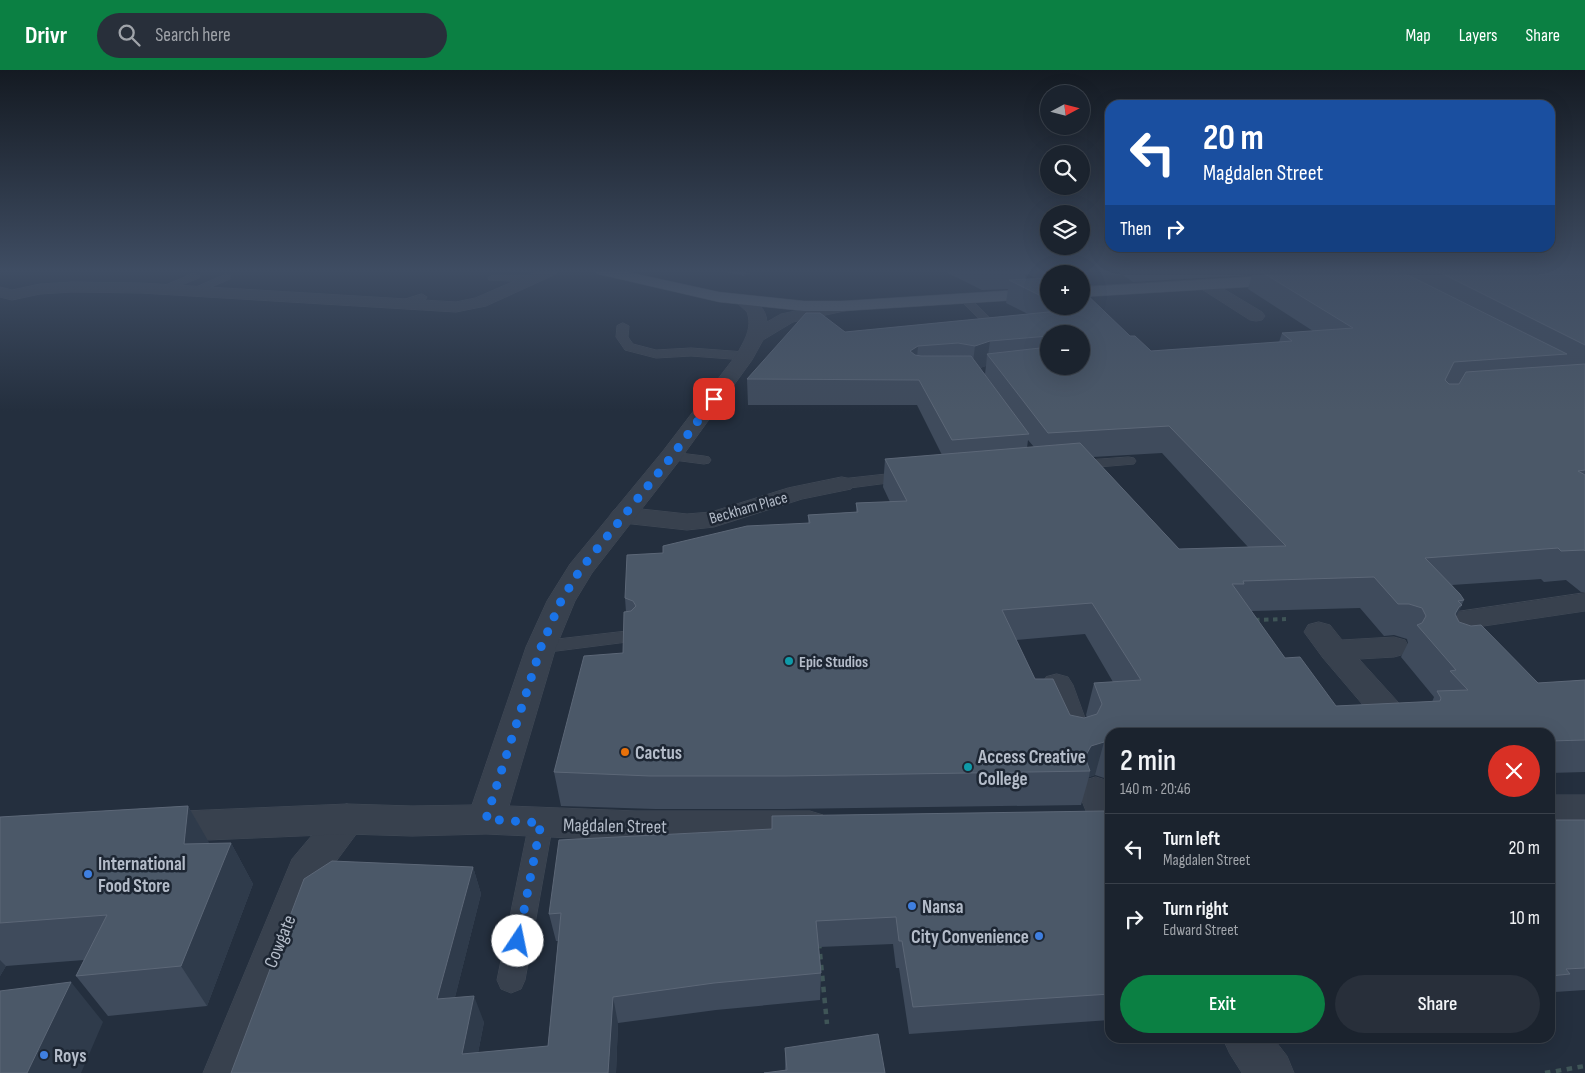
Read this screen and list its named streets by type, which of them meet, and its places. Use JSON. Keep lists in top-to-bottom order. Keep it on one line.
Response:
{"streets":{"street":["Beckham Place","Magdalen Street","Cowgate"]},"crossings":[["Magdalen Street","Cowgate"]],"places":["Epic Studios","Cactus","Access Creative College","International Food Store","Nansa","City Convenience","Roys"],"north":"right","page":{"header":"Drivr","search":"Search here","nav":["Map","Layers","Share"],"map_buttons":["+","−"],"turn":["20 m","Magdalen Street"],"then":"Then","heading":["2 min","140 m · 20:46"],"list":[{"name":"Turn left","note":"Magdalen Street","value":"20 m"},{"name":"Turn right","note":"Edward Street","value":"10 m"}],"buttons":["Exit","Share"]}}
